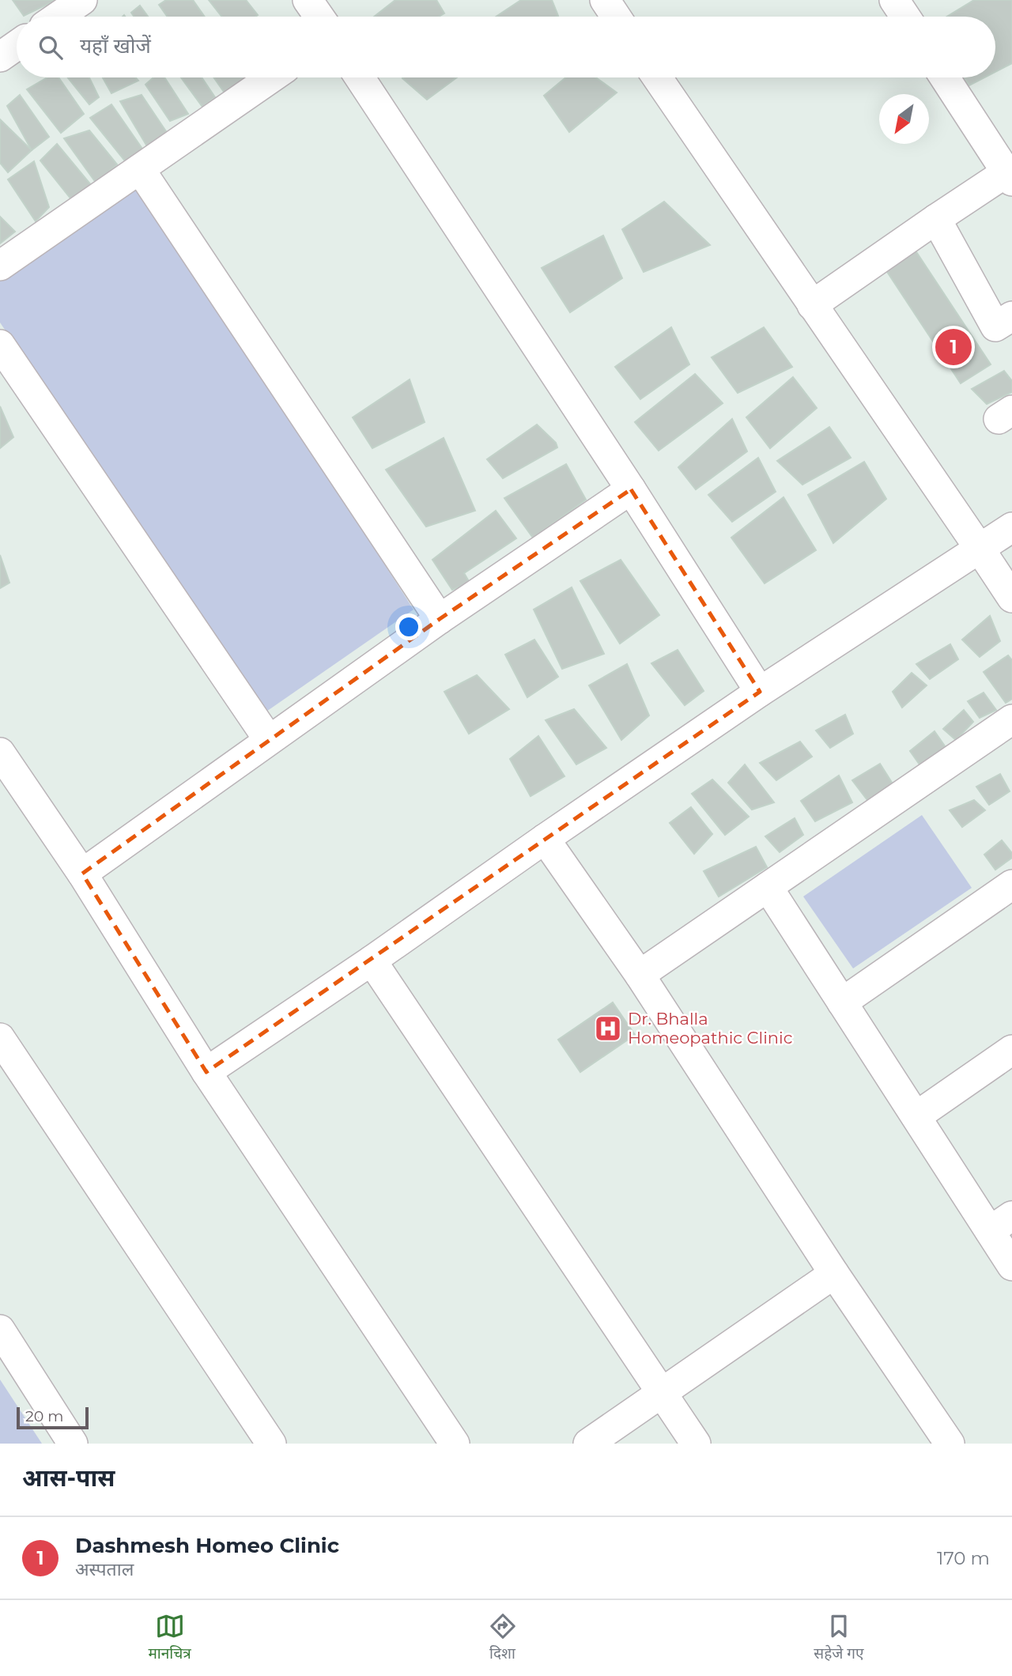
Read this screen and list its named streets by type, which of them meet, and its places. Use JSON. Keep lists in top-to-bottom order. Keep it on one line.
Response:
{"places":{"hospital":["Dr. Bhalla Homeopathic Clinic"]},"scale_bar":"20 m","north":"bottom left","page":{"search":"यहाँ खोजें","pins":"1","scale":"20 m","heading":"आस-पास","list":[{"mark":"1","name":"Dashmesh Homeo Clinic","note":"अस्पताल","value":"170 m"}],"nav":["मानचित्र","दिशा","सहेजे गए"]}}
